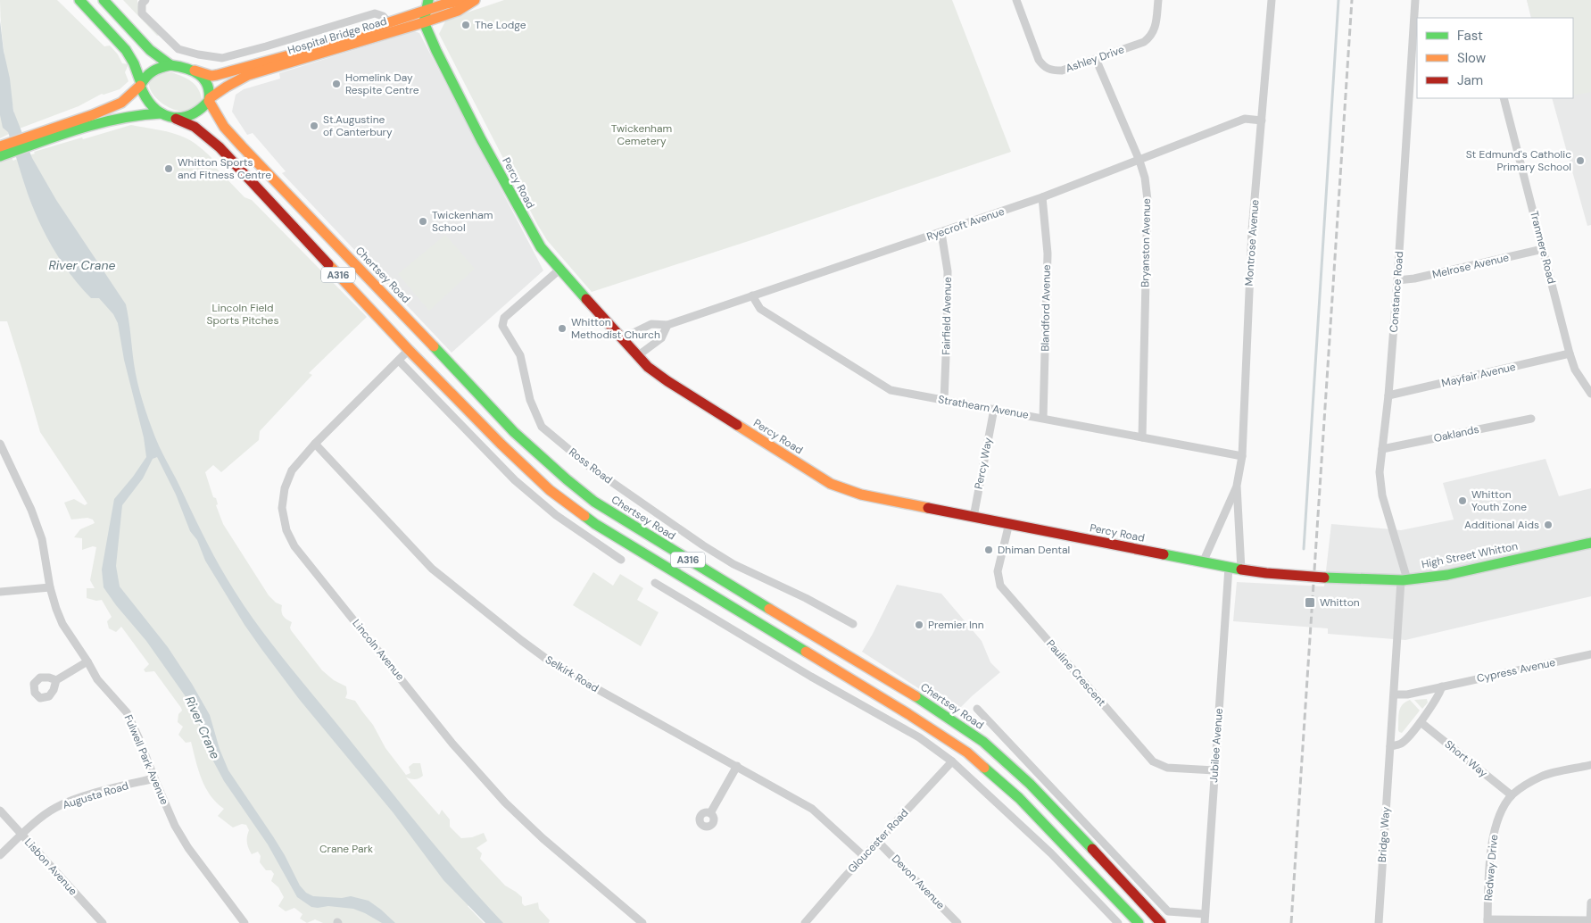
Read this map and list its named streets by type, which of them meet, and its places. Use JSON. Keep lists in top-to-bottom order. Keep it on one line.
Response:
{"streets":{"main road":["Hospital Bridge Road","Percy Road","A316","Chertsey Road","High Street Whitton"],"street":["Ashley Drive","Ryecroft Avenue","Bryanston Avenue","Montrose Avenue","Tranmere Road","Melrose Avenue","Constance Road","Blandford Avenue","Fairfield Avenue","Mayfair Avenue","Strathearn Avenue","Oaklands","Percy Way","Ross Road","Lincoln Avenue","Cypress Avenue","Pauline Crescent","Selkirk Road","Jubilee Avenue","Short Way","Fulwell Park Avenue","Augusta Road","Bridge Way","Gloucester Road","Lisbon Avenue","Redway Drive","Devon Avenue"]},"crossings":[["Hospital Bridge Road","Percy Road"],["Hospital Bridge Road","A316"],["Hospital Bridge Road","Chertsey Road"],["Ashley Drive","Bryanston Avenue"],["Percy Road","Ryecroft Avenue"],["Percy Road","Montrose Avenue"],["Percy Road","Percy Way"],["Percy Road","Ross Road"],["Percy Road","High Street Whitton"],["Percy Road","Pauline Crescent"],["Percy Road","Jubilee Avenue"],["Ryecroft Avenue","Bryanston Avenue"],["Ryecroft Avenue","Montrose Avenue"],["Ryecroft Avenue","Blandford Avenue"],["Ryecroft Avenue","Fairfield Avenue"],["Ryecroft Avenue","Strathearn Avenue"],["Bryanston Avenue","Strathearn Avenue"],["Montrose Avenue","Strathearn Avenue"],["Tranmere Road","Melrose Avenue"],["Tranmere Road","Mayfair Avenue"],["Melrose Avenue","Constance Road"],["A316","Chertsey Road"],["A316","Lincoln Avenue"],["Chertsey Road","Jubilee Avenue"],["Constance Road","Mayfair Avenue"],["Constance Road","Oaklands"],["Constance Road","High Street Whitton"],["Constance Road","Bridge Way"],["Blandford Avenue","Strathearn Avenue"],["Fairfield Avenue","Strathearn Avenue"],["Strathearn Avenue","Percy Way"],["High Street Whitton","Bridge Way"],["Lincoln Avenue","Selkirk Road"],["Cypress Avenue","Bridge Way"],["Pauline Crescent","Jubilee Avenue"],["Selkirk Road","Gloucester Road"],["Short Way","Redway Drive"],["Fulwell Park Avenue","Augusta Road"],["Augusta Road","Lisbon Avenue"],["Gloucester Road","Devon Avenue"]],"water":["River Crane"],"parks":["Twickenham Cemetery","Lincoln Field Sports Pitches","Crane Park"],"places":{"other":["The Lodge","Homelink Day Respite Centre","St.Augustine of Canterbury","St Edmund's Catholic Primary School","Whitton Sports and Fitness Centre","Twickenham School","Whitton Methodist Church","Whitton Youth Zone","Additional Aids","Dhiman Dental","Premier Inn"],"transit":["Whitton"]},"legend":["Fast","Slow","Jam"]}
